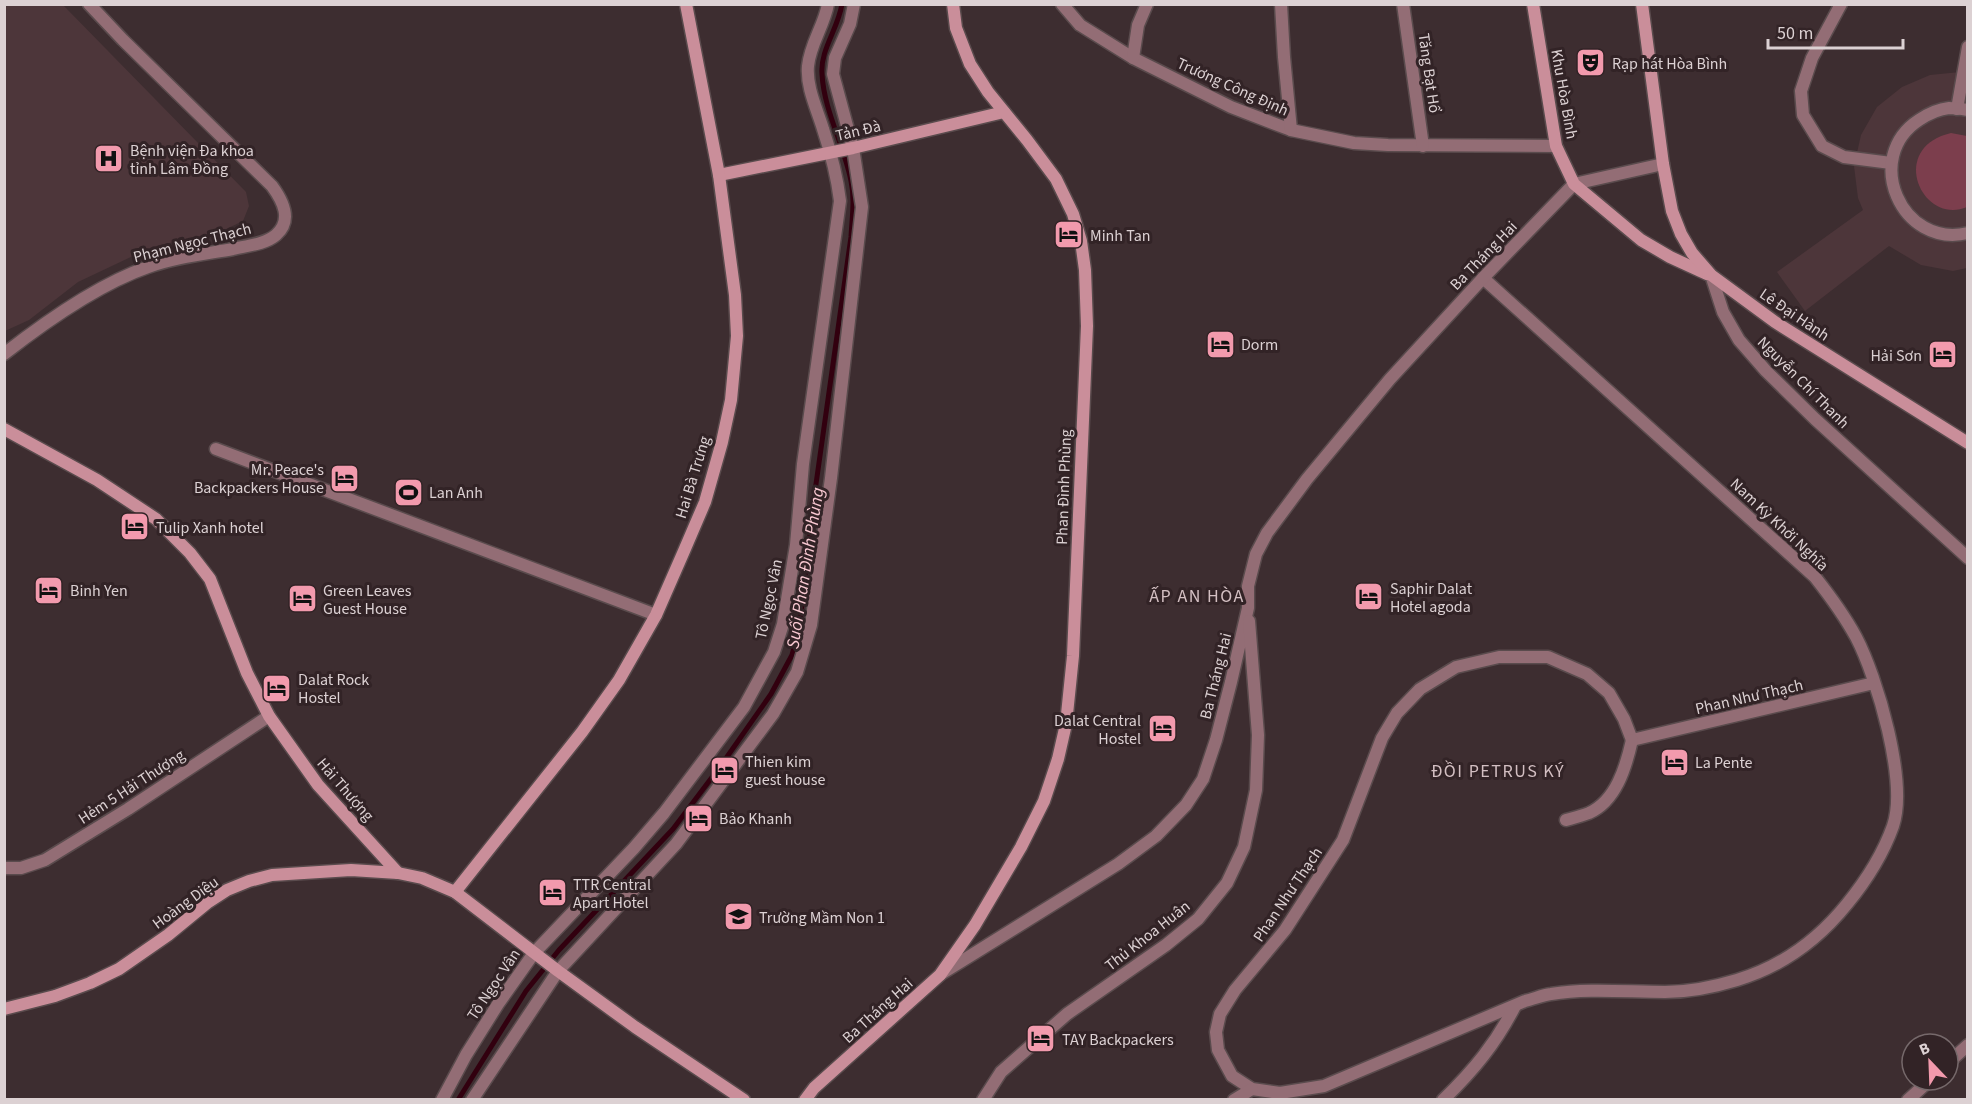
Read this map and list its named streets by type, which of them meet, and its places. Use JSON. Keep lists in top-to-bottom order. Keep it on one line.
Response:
{"streets":{"street":["Tăng Bạt Hổ","Trương Công Định","Khu Hòa Bình","Tản Đà","Phạm Ngọc Thạch","Ba Tháng Hai","Lê Đại Hành","Nguyễn Chí Thanh","Hai Bà Trưng","Phan Đình Phùng","Nam Kỳ Khởi Nghĩa","Tô Ngọc Vân","Phan Như Thạch","Hẻm 5 Hải Thượng","Hải Thượng","Hoàng Diệu","Thủ Khoa Huân"]},"crossings":[["Tăng Bạt Hổ","Trương Công Định"],["Trương Công Định","Khu Hòa Bình"],["Khu Hòa Bình","Ba Tháng Hai"],["Tản Đà","Hai Bà Trưng"],["Tản Đà","Phan Đình Phùng"],["Tản Đà","Tô Ngọc Vân"],["Ba Tháng Hai","Phan Đình Phùng"],["Ba Tháng Hai","Nam Kỳ Khởi Nghĩa"],["Ba Tháng Hai","Thủ Khoa Huân"],["Lê Đại Hành","Nguyễn Chí Thanh"],["Nam Kỳ Khởi Nghĩa","Phan Như Thạch"],["Hẻm 5 Hải Thượng","Hải Thượng"],["Hải Thượng","Hoàng Diệu"]],"districts":["ẤP AN HÒA","ĐỒI PETRUS KÝ"],"water":["Suối Phan Đình Phùng"],"places":{"theatre":["Rạp hát Hòa Bình"],"hospital":["Bệnh viện Đa khoa tỉnh Lâm Đồng"],"hotel":["Minh Tan","Dorm","Hải Sơn","Mr. Peace's Backpackers House","Tulip Xanh hotel","Binh Yen","Saphir Dalat Hotel agoda","Green Leaves Guest House","Dalat Rock Hostel","Dalat Central Hostel","La Pente","Thien kim guest house","Bảo Khanh","TTR Central Apart Hotel","TAY Backpackers"],"sports":["Lan Anh"],"school or university":["Trường Mầm Non 1"]},"scale_bar":"50 m","north":"top left"}
